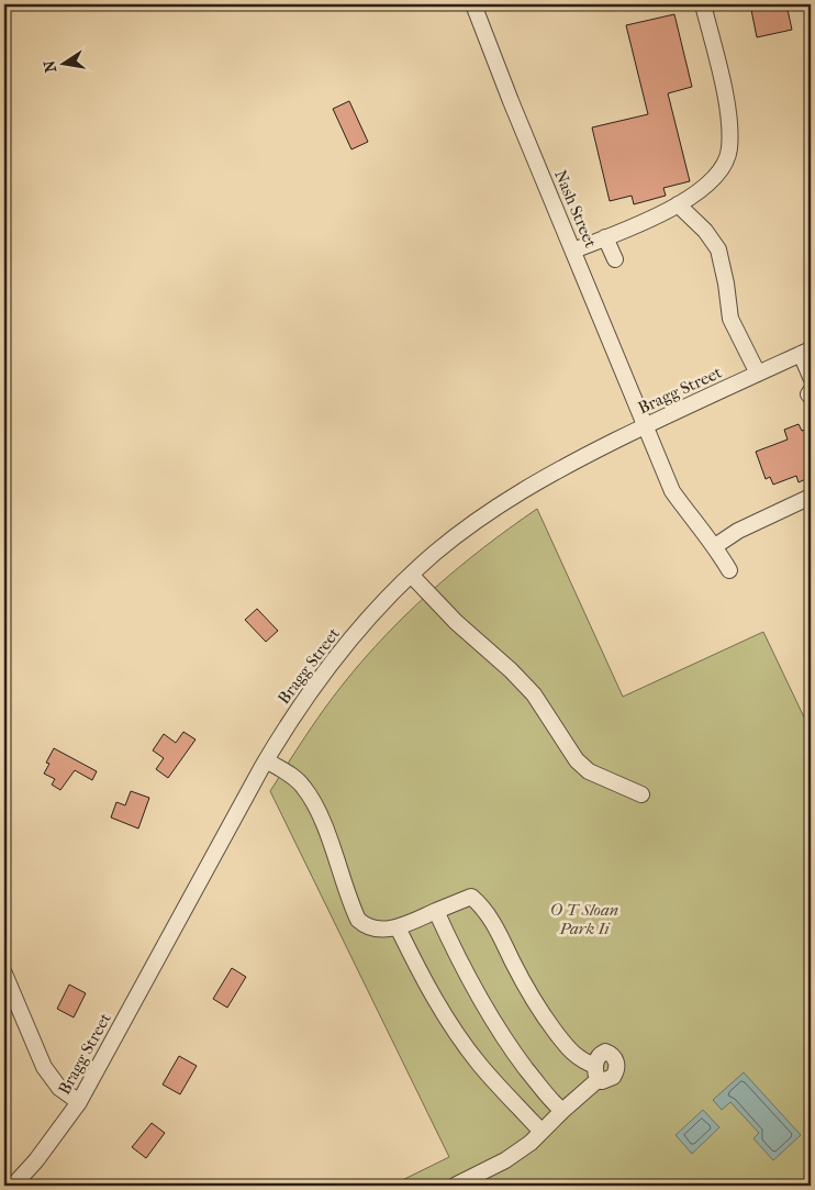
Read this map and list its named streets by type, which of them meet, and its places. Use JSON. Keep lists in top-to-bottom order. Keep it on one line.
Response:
{"streets":{"street":["Nash Street","Bragg Street"]},"crossings":[["Nash Street","Bragg Street"]],"parks":["O T Sloan Park Ii"],"north":"left"}
